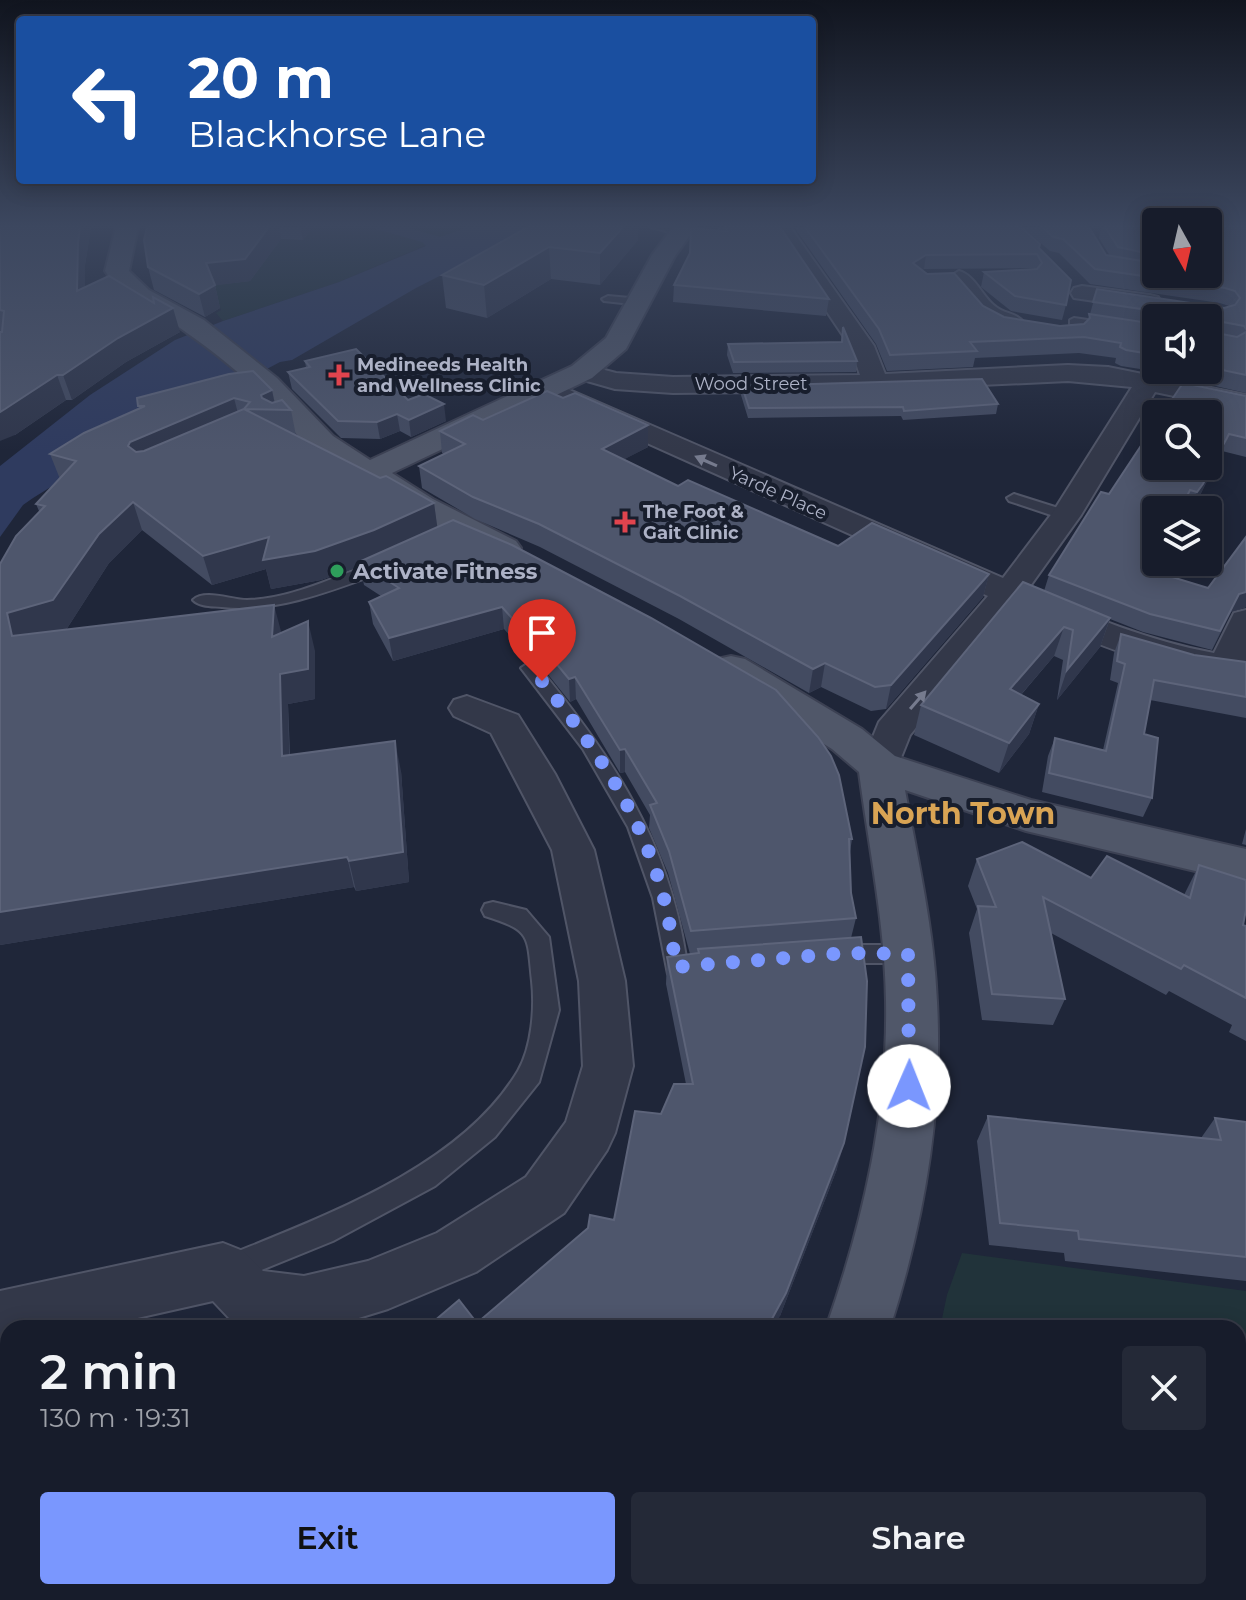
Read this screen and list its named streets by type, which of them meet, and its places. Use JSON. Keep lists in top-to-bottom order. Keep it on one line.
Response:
{"streets":{"street":["Wood Street","Yarde Place"]},"one_way":["Yarde Place"],"districts":["North Town"],"places":{"health":["Medineeds Health and Wellness Clinic","The Foot & Gait Clinic"],"other":["Activate Fitness"]},"north":"bottom","page":{"turn":["20 m","Blackhorse Lane"],"heading":["2 min","130 m · 19:31"],"buttons":["Exit","Share"]}}
